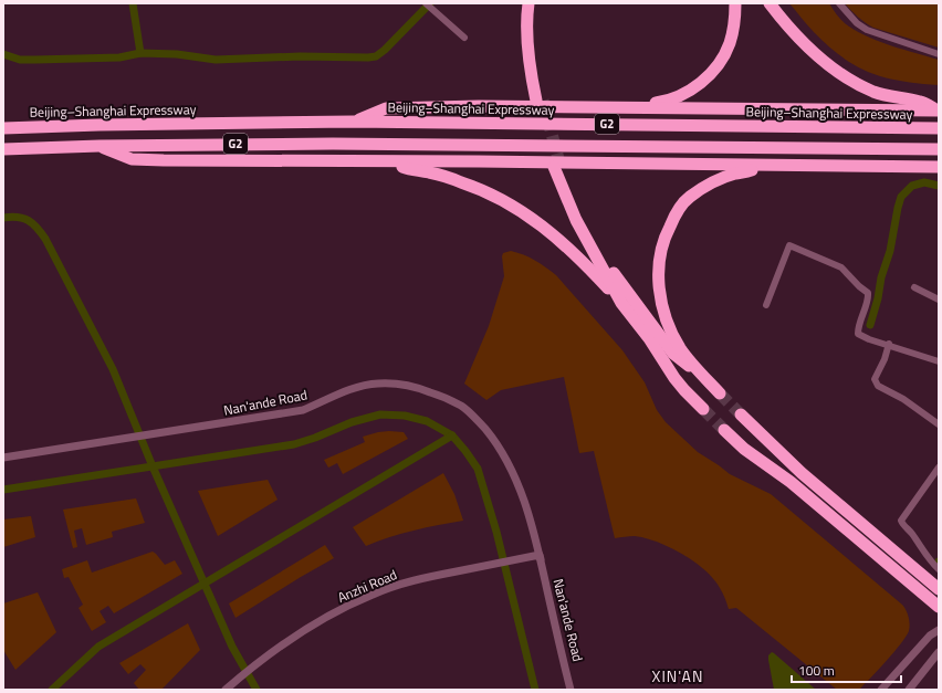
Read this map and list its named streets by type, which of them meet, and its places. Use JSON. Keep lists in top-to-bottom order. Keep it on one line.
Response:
{"streets":{"highway":["Beijing–Shanghai Expressway","G2"],"street":["Nan'ande Road","Anzhi Road"]},"crossings":[["Nan'ande Road","Anzhi Road"]],"districts":["XIN'AN"],"scale_bar":"100 m"}
